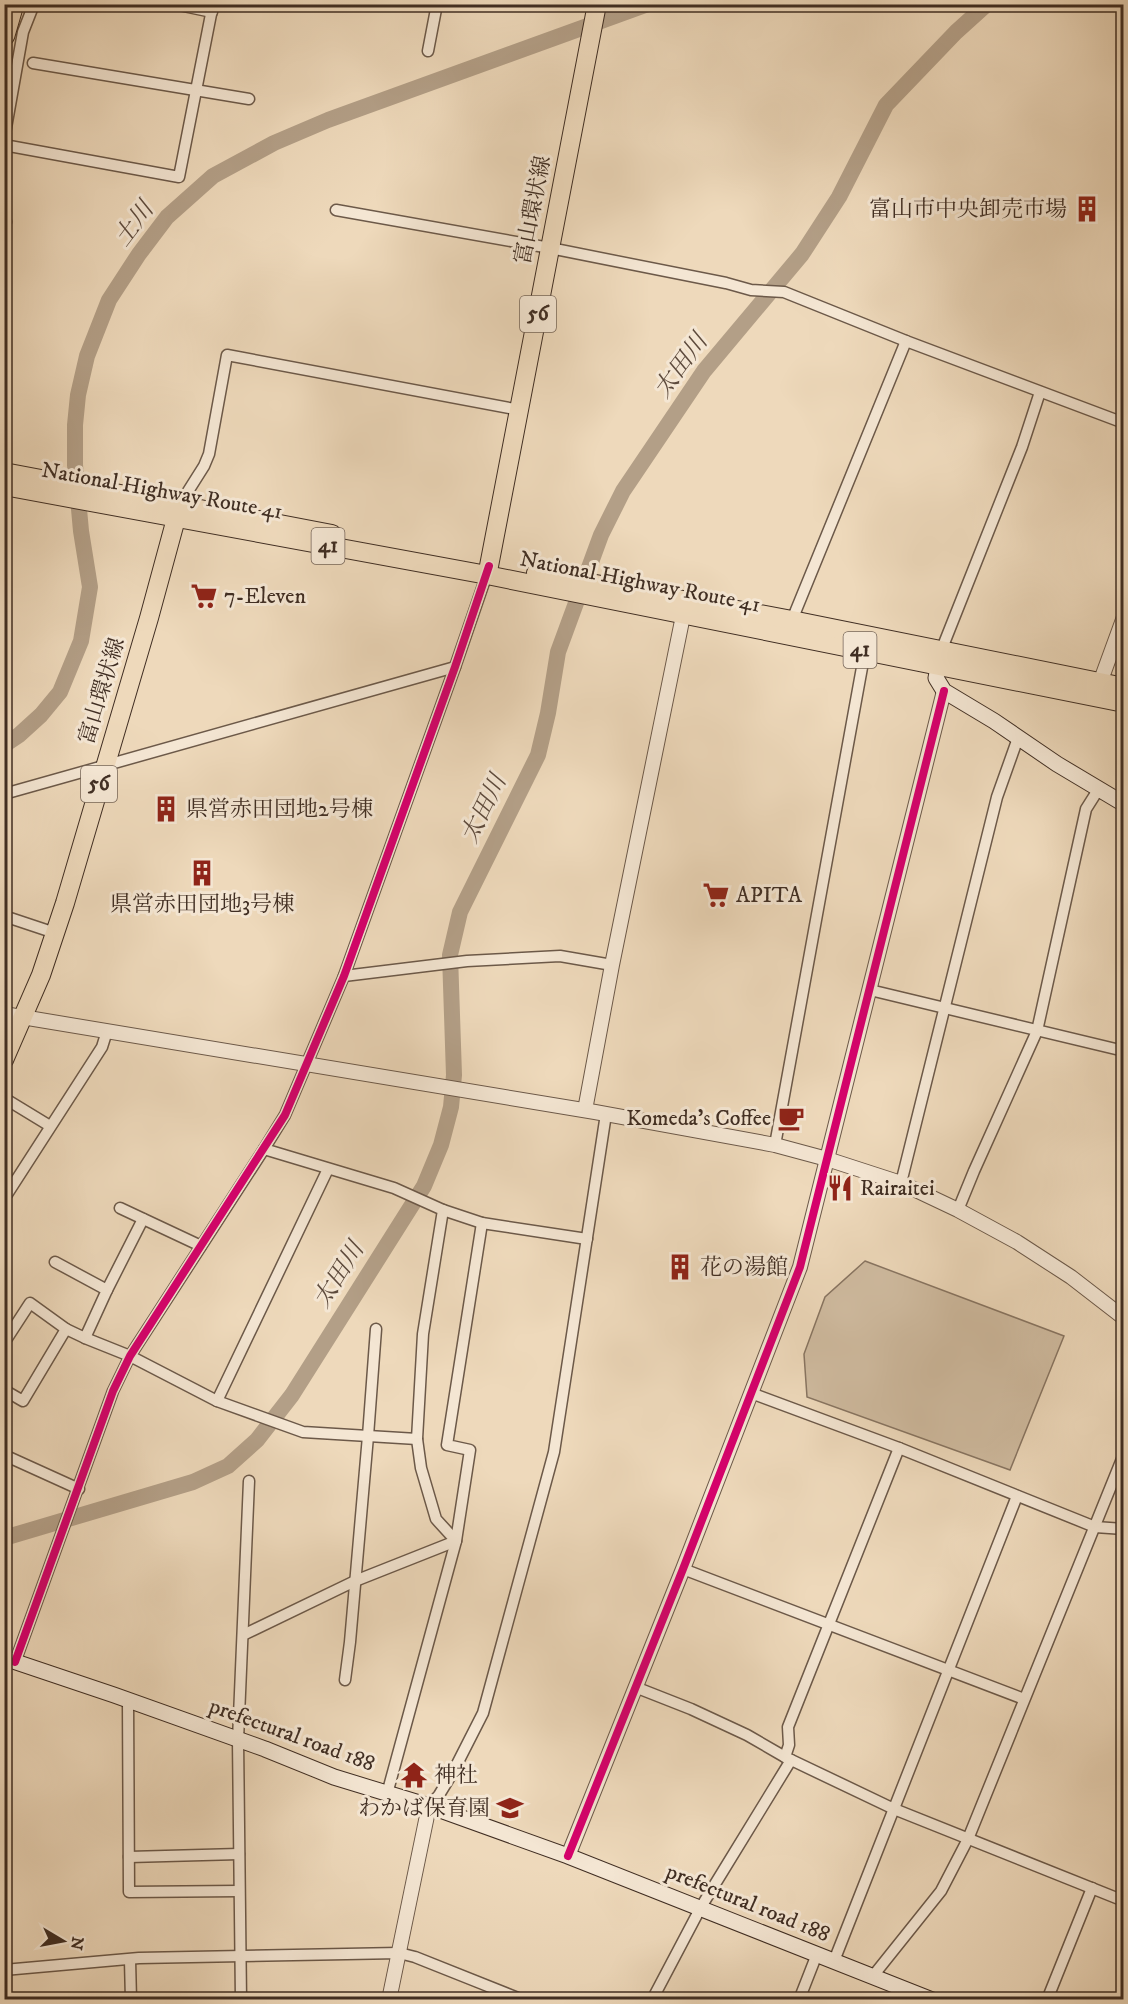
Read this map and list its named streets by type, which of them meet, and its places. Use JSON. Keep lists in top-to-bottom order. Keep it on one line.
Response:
{"streets":{"main road":["富山環状線","56","National Highway Route 41","41","prefectural road 188"]},"crossings":[["富山環状線","National Highway Route 41"]],"water":["土川","太田川"],"places":{"building":["富山市中央卸売市場","県営赤田団地2号棟","県営赤田団地3号棟","花の湯館"],"supermarket":["7-Eleven","APITA"],"cafe":["Komeda's Coffee"],"restaurant":["Rairaitei"],"temple":["神社"],"school or university":["わかば保育園"]},"north":"right"}
